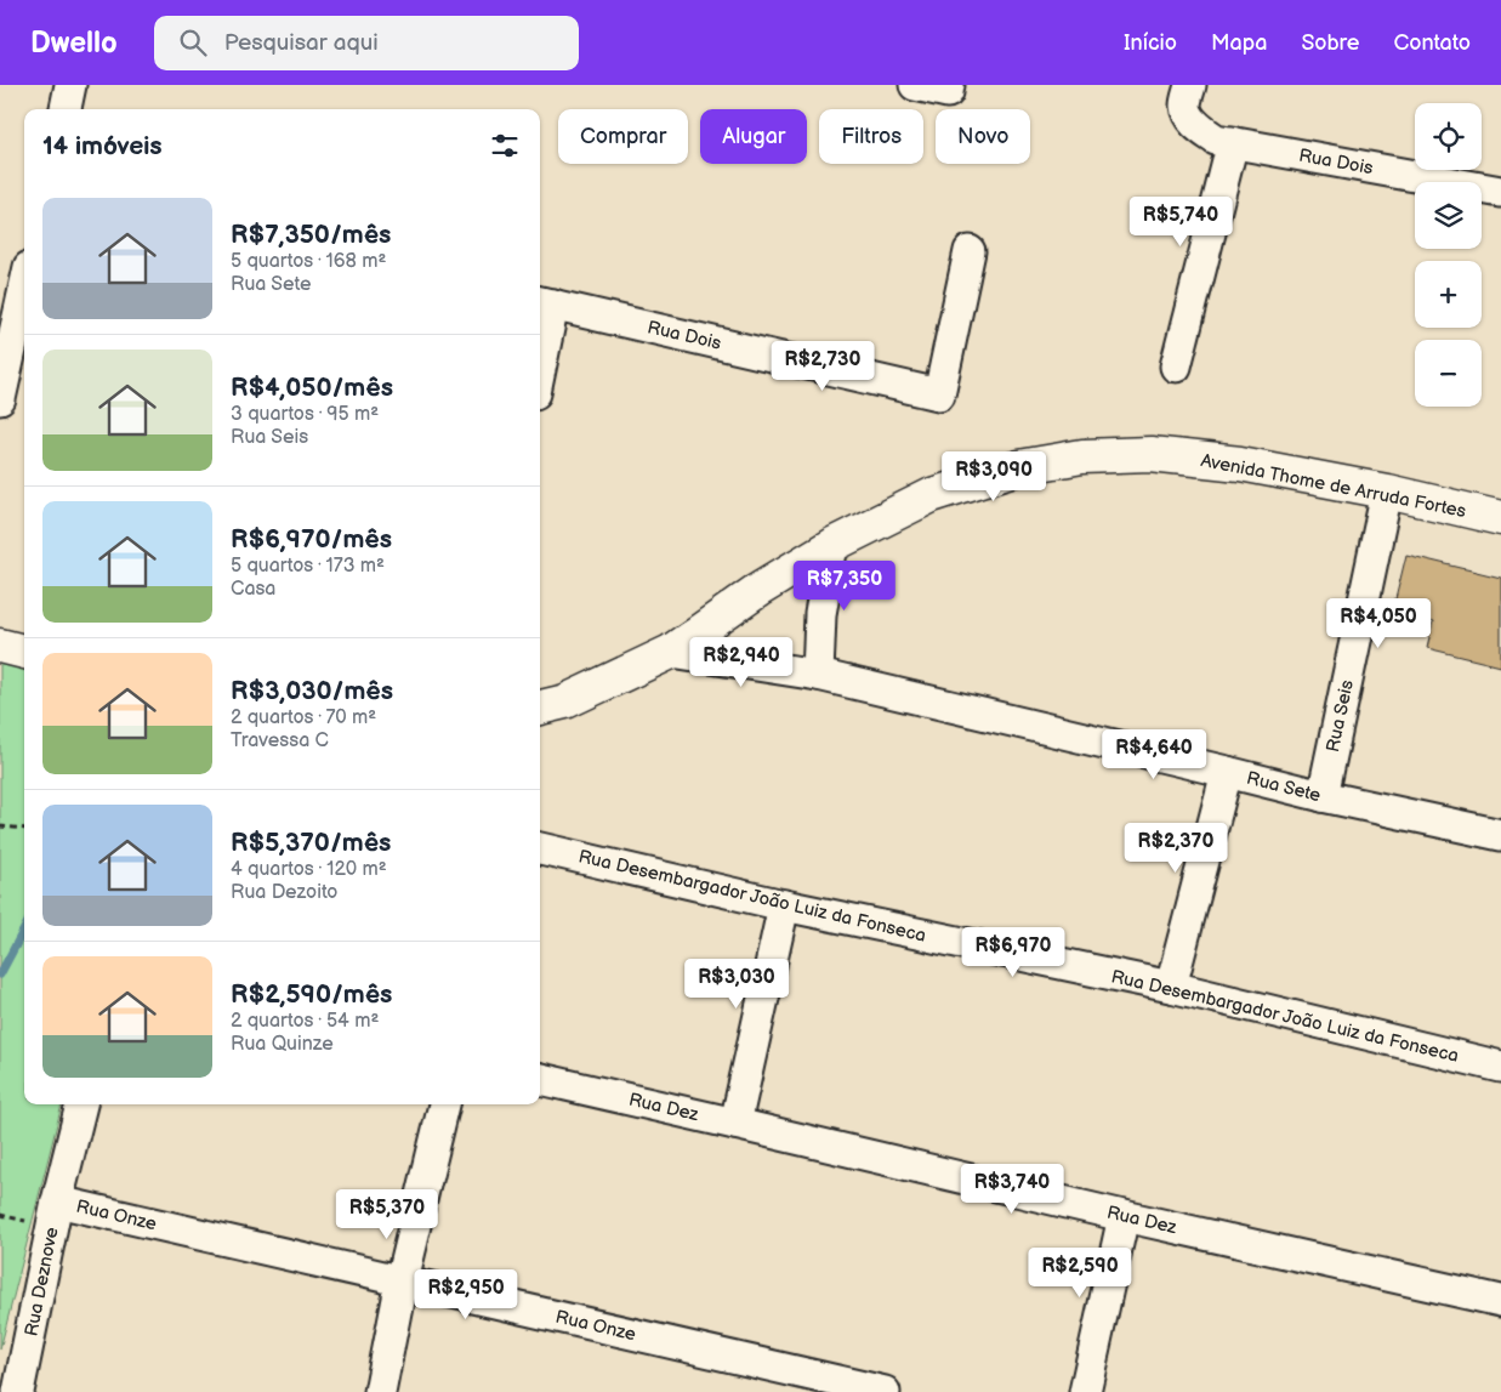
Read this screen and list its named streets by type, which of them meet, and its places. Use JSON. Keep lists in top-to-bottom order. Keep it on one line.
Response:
{"streets":{"main road":["Avenida Thome de Arruda Fortes"],"street":["Rua Dois","Rua Seis","Rua Sete","Rua Desembargador João Luiz da Fonseca","Rua Dez","Rua Onze","Rua Deznove"]},"crossings":[["Avenida Thome de Arruda Fortes","Rua Seis"],["Avenida Thome de Arruda Fortes","Rua Sete"],["Rua Seis","Rua Sete"],["Rua Onze","Rua Deznove"]],"page":{"header":"Dwello","search":"Pesquisar aqui","nav":["Início","Mapa","Sobre","Contato"],"map_buttons":["+","−"],"chip":["Comprar","Alugar","Filtros","Novo"],"heading":"14 imóveis","list":[{"name":"R$7,350/mês","note":"5 quartos · 168 m² · Rua Sete"},{"name":"R$4,050/mês","note":"3 quartos · 95 m² · Rua Seis"},{"name":"R$6,970/mês","note":"5 quartos · 173 m² · Casa"},{"name":"R$3,030/mês","note":"2 quartos · 70 m² · Travessa C"},{"name":"R$5,370/mês","note":"4 quartos · 120 m² · Rua Dezoito"},{"name":"R$2,590/mês","note":"2 quartos · 54 m² · Rua Quinze"}],"price":["R$5,740","R$2,730","R$3,090","R$7,350","R$4,050","R$2,940","R$4,640","R$2,370","R$6,970","R$3,030","R$3,740","R$5,370","R$2,590","R$2,950"]}}
